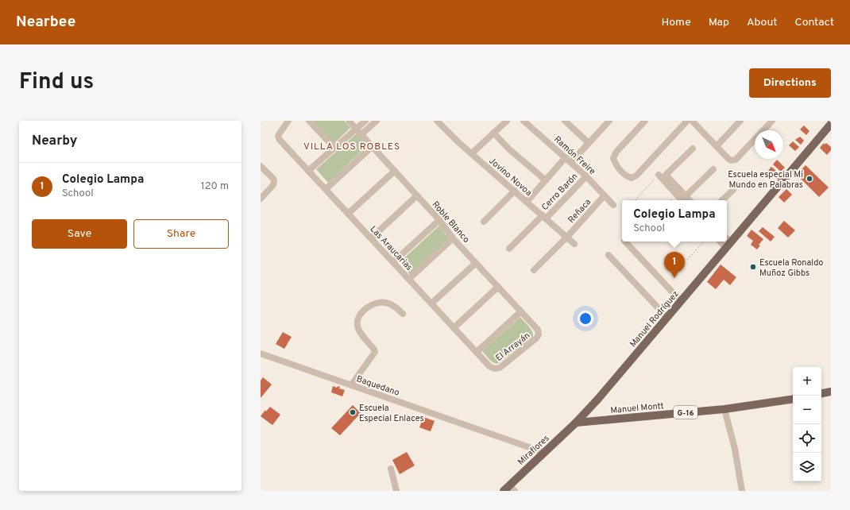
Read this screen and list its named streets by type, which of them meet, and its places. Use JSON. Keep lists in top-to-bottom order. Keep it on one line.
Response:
{"streets":{"main road":["Manuel Rodríguez","Manuel Montt","G-16","Miraflores"],"street":["Ramón Freire","Jovino Novoa","Cerro Barón","Reñaca","Roble Blanco","Las Araucarias","El Arrayán","Baquedano"]},"crossings":[["Ramón Freire","Cerro Barón"],["Ramón Freire","Reñaca"],["Jovino Novoa","Cerro Barón"],["Jovino Novoa","Reñaca"],["Roble Blanco","El Arrayán"],["Las Araucarias","El Arrayán"],["Manuel Rodríguez","Manuel Montt"],["Manuel Rodríguez","Miraflores"],["Baquedano","Miraflores"],["Manuel Montt","Miraflores"]],"districts":["VILLA LOS ROBLES"],"places":["Escuela especial Mi Mundo en Palabras","Escuela Ronaldo Muñoz Gibbs","Escuela Especial Enlaces"],"north":"bottom right","page":{"header":"Nearbee","nav":["Home","Map","About","Contact"],"title":"Find us","buttons":["Directions",["Save","Share"]],"heading":"Nearby","list":[{"mark":"1","name":"Colegio Lampa","note":"School","value":"120 m"}],"popup":["Colegio Lampa","School"],"pins":"1","map_buttons":["+","−"]}}
